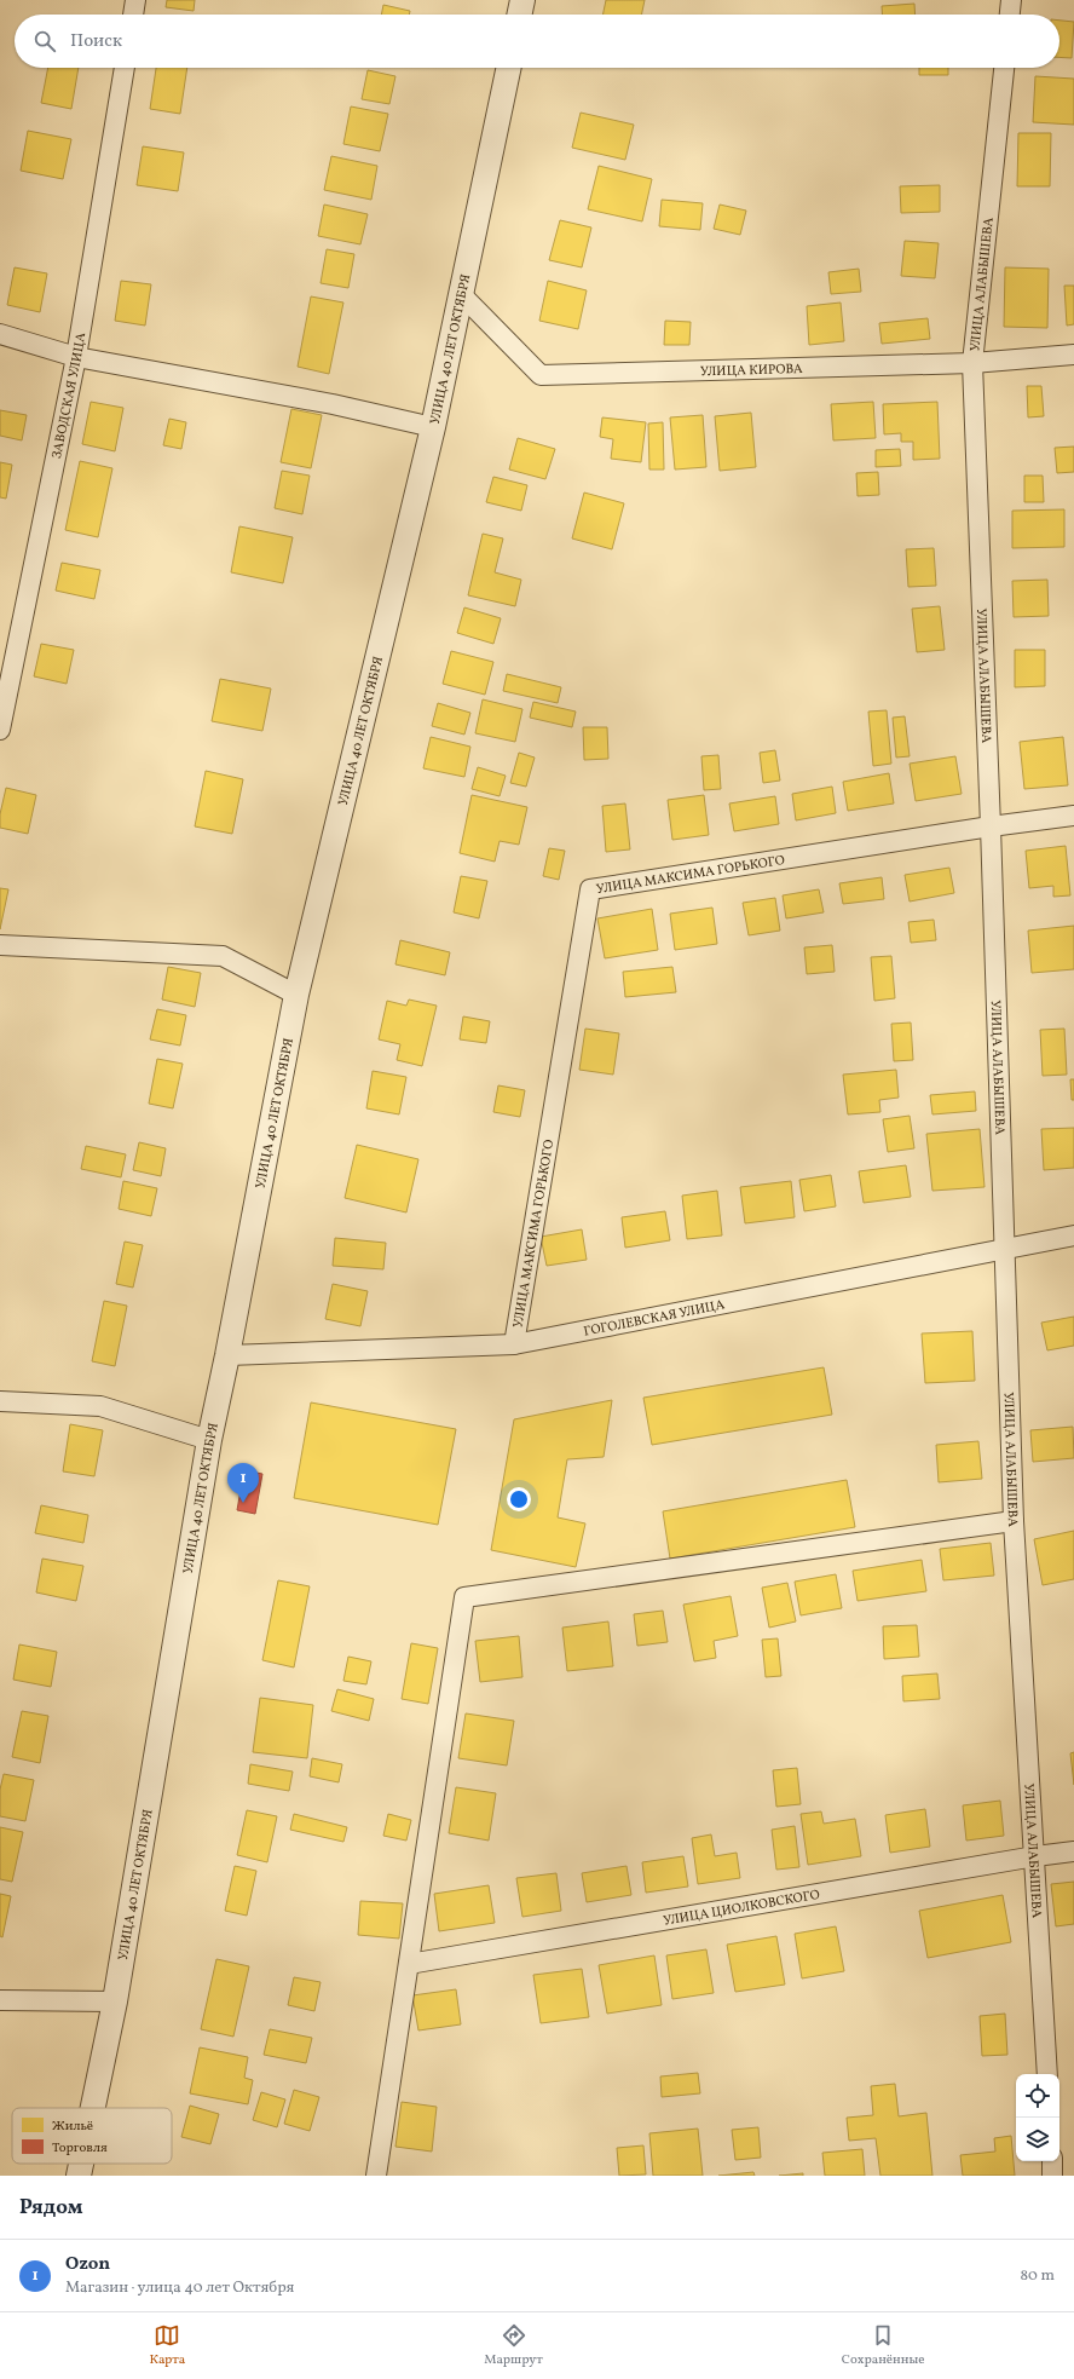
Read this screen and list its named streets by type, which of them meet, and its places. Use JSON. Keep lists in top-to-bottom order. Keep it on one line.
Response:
{"streets":{"street":["УЛИЦА АЛАБЫШЕВА","УЛИЦА 40 ЛЕТ ОКТЯБРЯ","УЛИЦА КИРОВА","ЗАВОДСКАЯ УЛИЦА","УЛИЦА МАКСИМА ГОРЬКОГО","ГОГОЛЕВСКАЯ УЛИЦА","УЛИЦА ЦИОЛКОВСКОГО"]},"crossings":[["УЛИЦА АЛАБЫШЕВА","УЛИЦА КИРОВА"],["УЛИЦА АЛАБЫШЕВА","УЛИЦА МАКСИМА ГОРЬКОГО"],["УЛИЦА АЛАБЫШЕВА","ГОГОЛЕВСКАЯ УЛИЦА"],["УЛИЦА АЛАБЫШЕВА","УЛИЦА ЦИОЛКОВСКОГО"],["УЛИЦА 40 ЛЕТ ОКТЯБРЯ","УЛИЦА КИРОВА"],["УЛИЦА 40 ЛЕТ ОКТЯБРЯ","ГОГОЛЕВСКАЯ УЛИЦА"],["УЛИЦА МАКСИМА ГОРЬКОГО","ГОГОЛЕВСКАЯ УЛИЦА"]],"legend":["Жильё","Торговля"],"page":{"search":"Поиск","pins":"1","heading":"Рядом","list":[{"mark":"1","name":"Ozon","note":"Магазин · улица 40 лет Октября","value":"80 m"}],"nav":["Карта","Маршрут","Сохранённые"]}}
